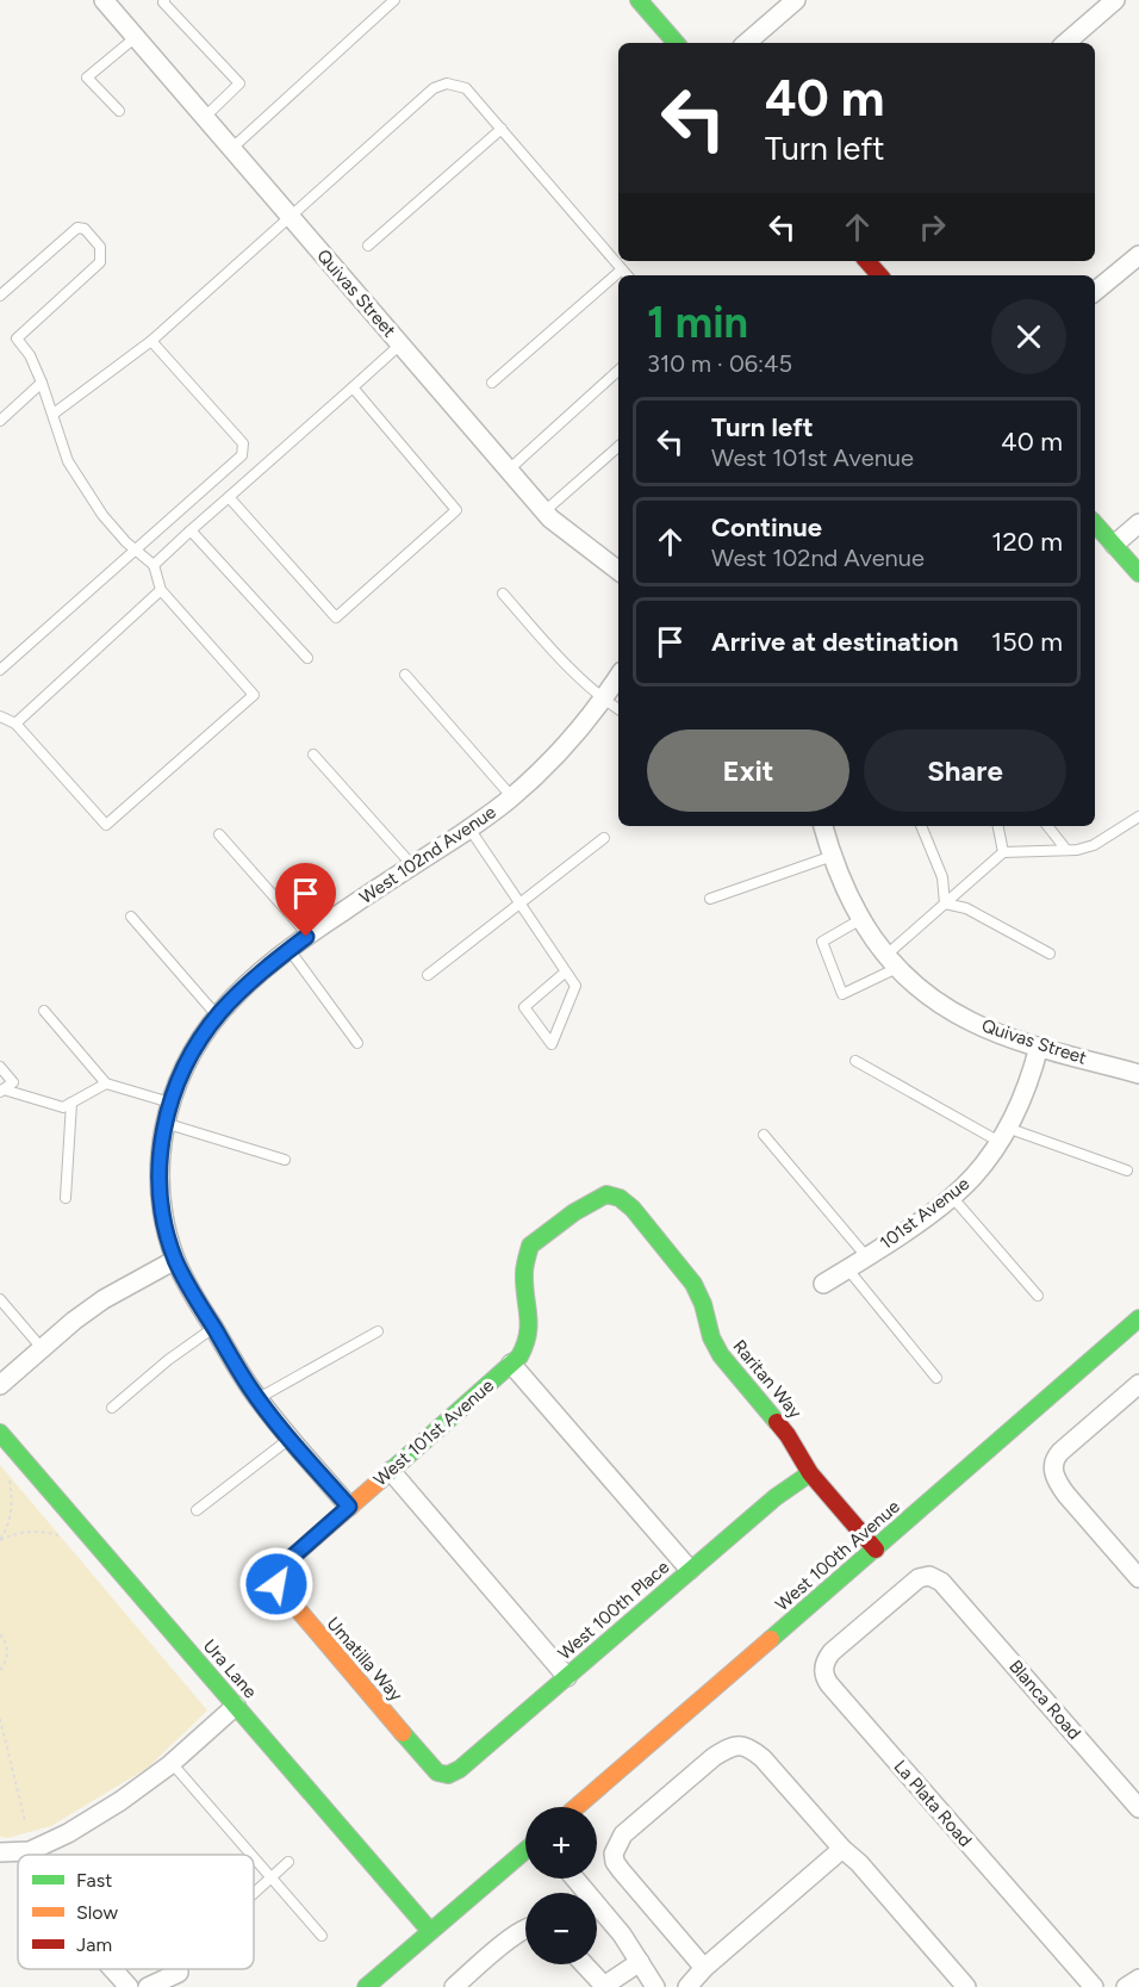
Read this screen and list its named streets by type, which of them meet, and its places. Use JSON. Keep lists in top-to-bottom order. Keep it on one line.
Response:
{"streets":{"street":["Quivas Street","West 102nd Avenue","101st Avenue","Raritan Way","West 101st Avenue","West 100th Avenue","West 100th Place","Umatilla Way","Ura Lane","Blanca Road","La Plata Road"]},"crossings":[["Quivas Street","101st Avenue"],["Raritan Way","West 101st Avenue"],["Raritan Way","West 100th Avenue"],["Raritan Way","West 100th Place"],["West 101st Avenue","Umatilla Way"],["West 100th Place","Umatilla Way"],["Blanca Road","La Plata Road"]],"legend":["Fast","Slow","Jam"],"page":{"turn":["40 m","Turn left"],"heading":["1 min","310 m · 06:45"],"list":[{"name":"Turn left","note":"West 101st Avenue","value":"40 m"},{"name":"Continue","note":"West 102nd Avenue","value":"120 m"},{"name":"Arrive at destination","value":"150 m"}],"buttons":["Exit","Share"],"map_buttons":["+","−"]}}
